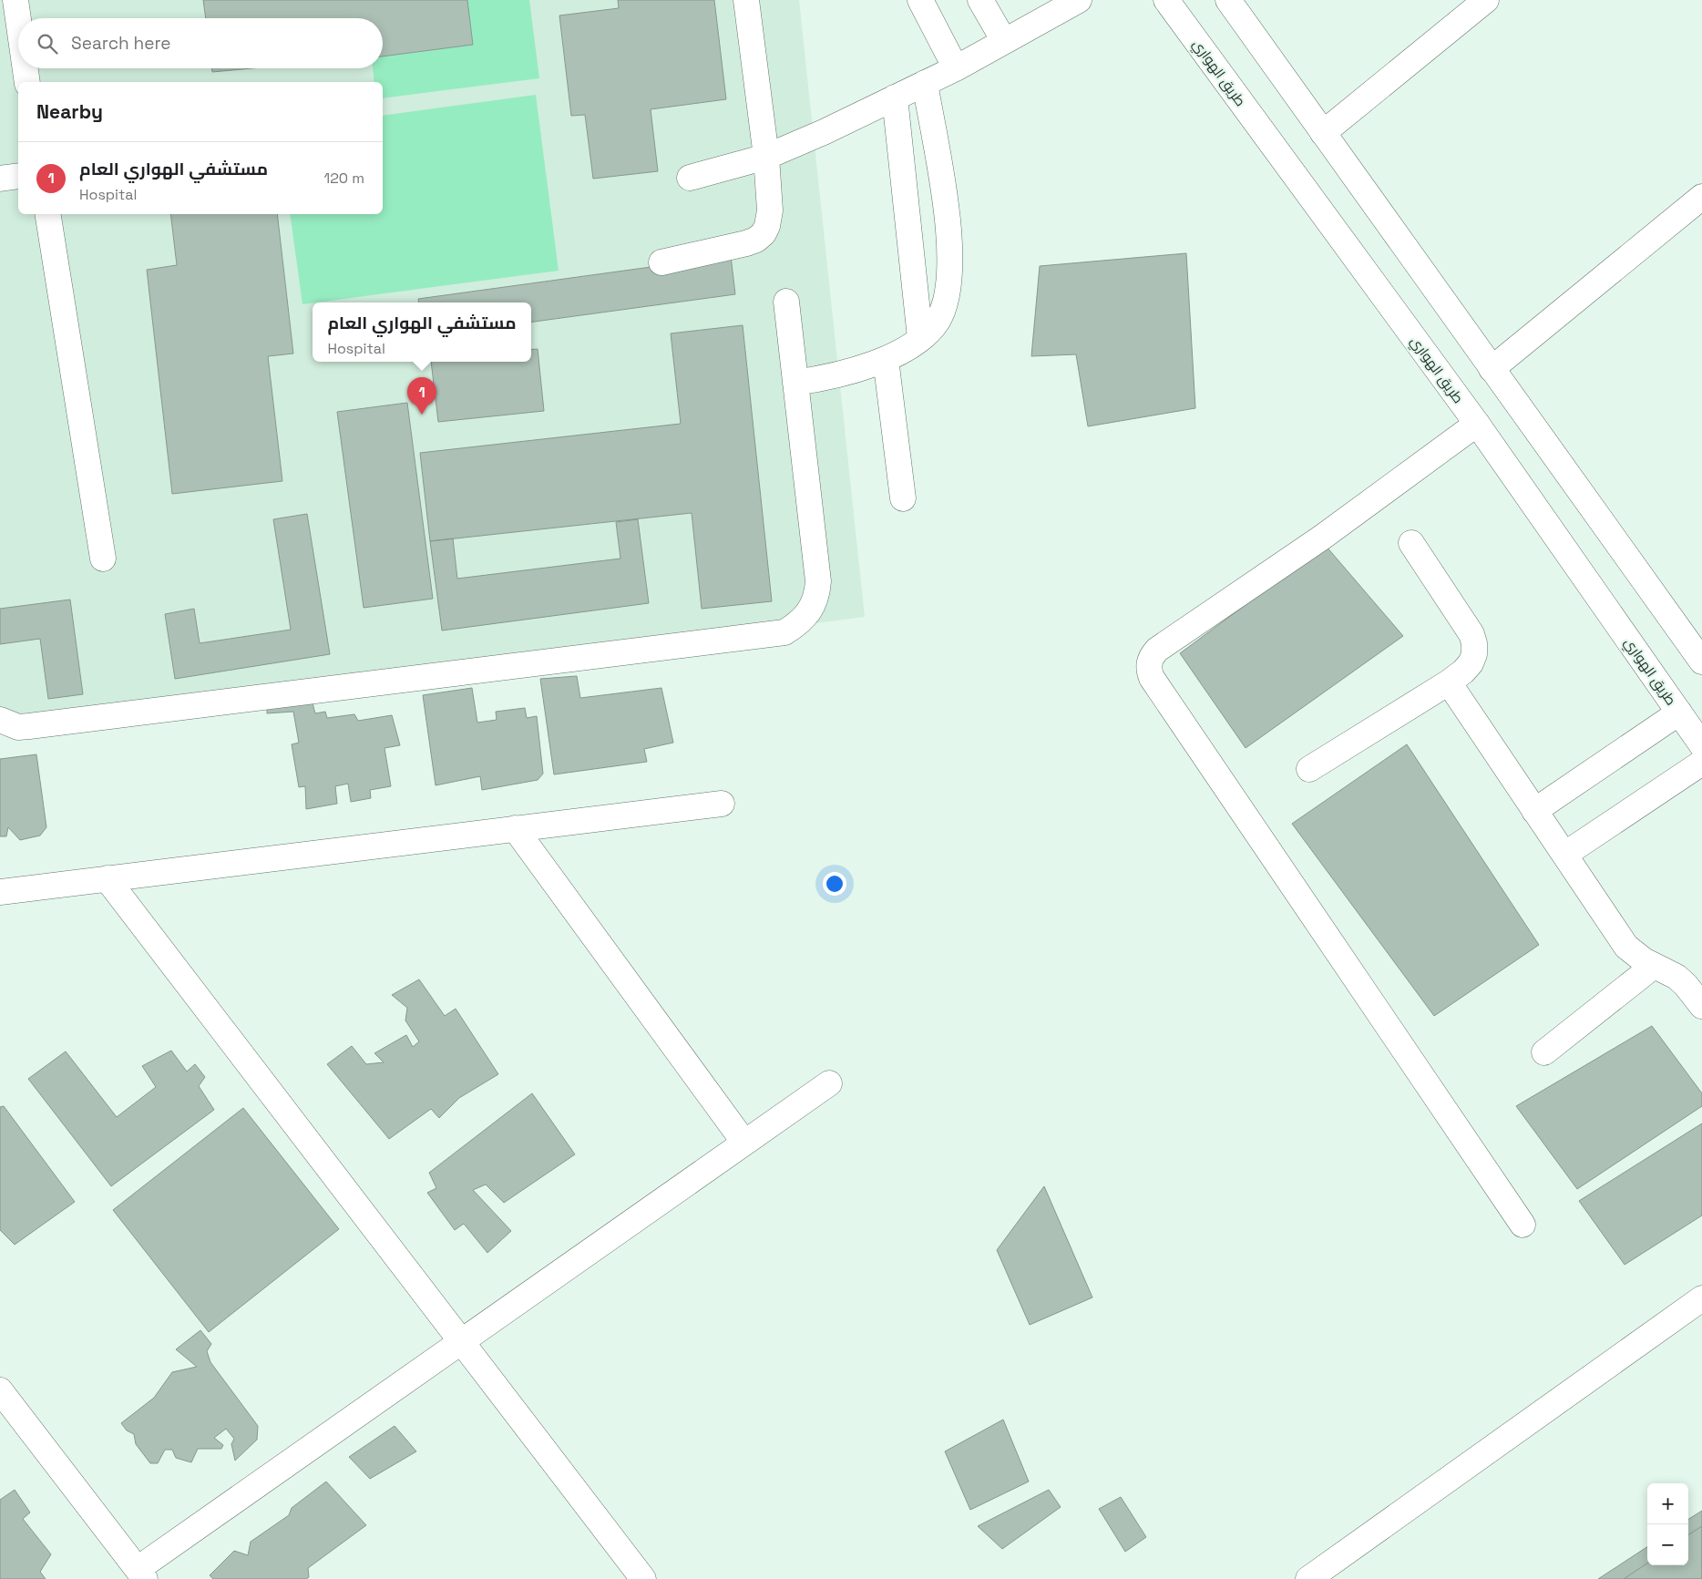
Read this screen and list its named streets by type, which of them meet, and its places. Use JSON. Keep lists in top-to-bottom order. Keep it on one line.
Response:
{"streets":{"main road":["طريق الهواري"]},"page":{"search":"Search here","heading":"Nearby","list":[{"mark":"1","name":"مستشفي الهواري العام","note":"Hospital","value":"120 m"}],"popup":["مستشفي الهواري العام","Hospital"],"pins":"1","map_buttons":["+","−"]}}
